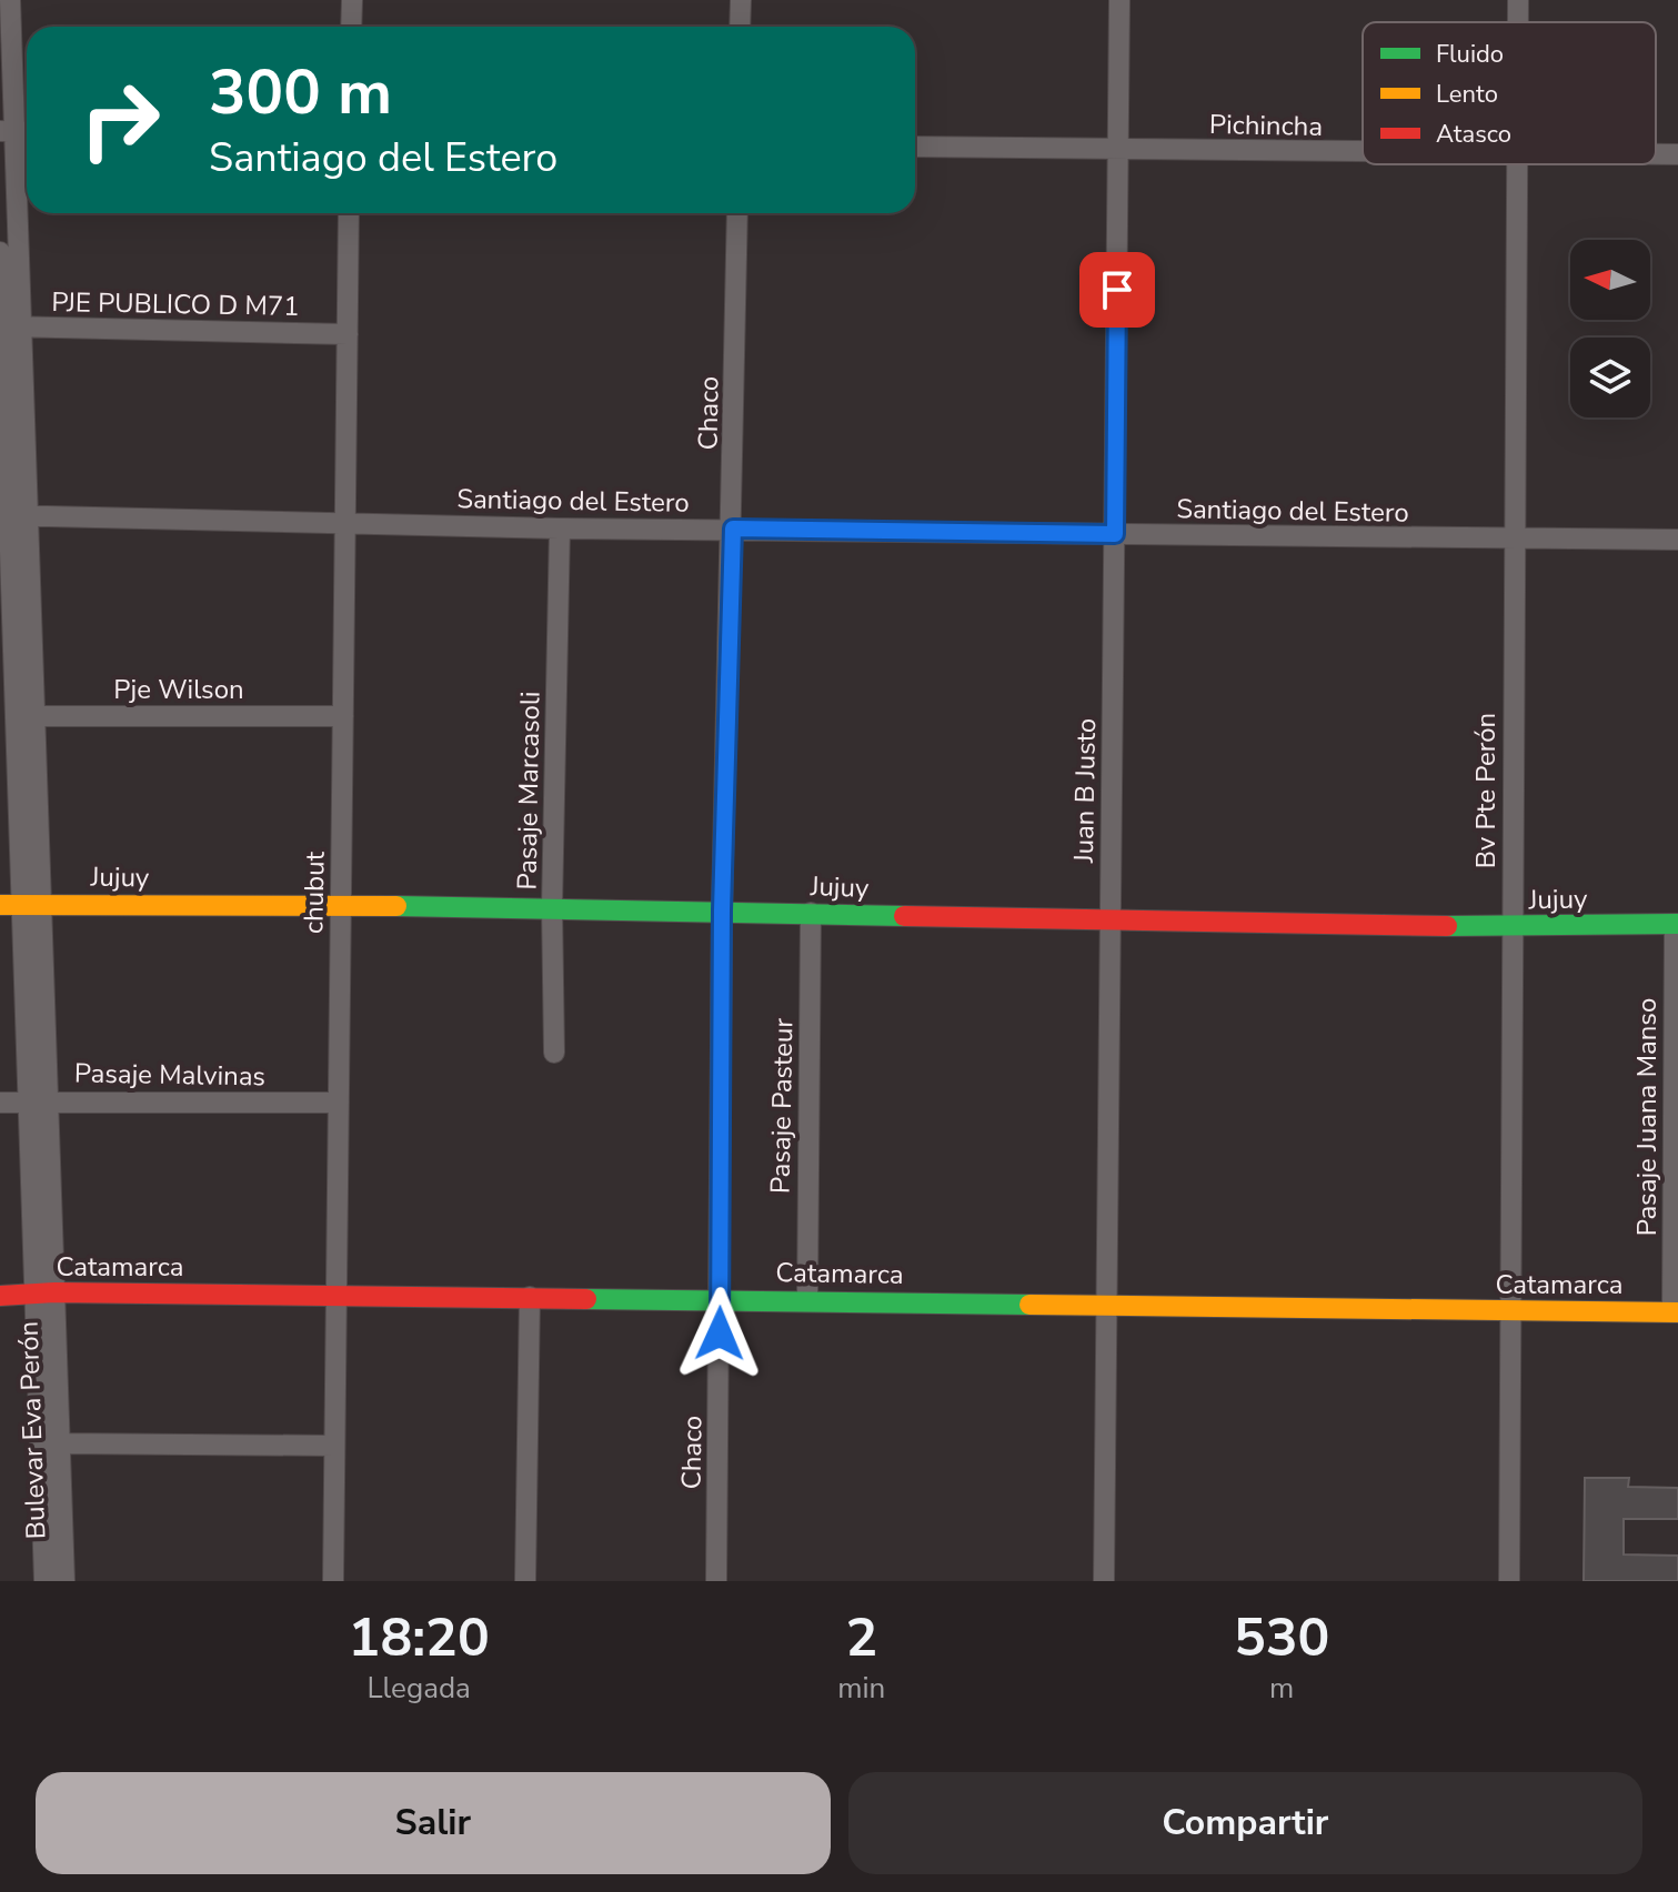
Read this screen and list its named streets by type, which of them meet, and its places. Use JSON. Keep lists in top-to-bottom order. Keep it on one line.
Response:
{"streets":{"street":["Pichincha","PJE PUBLICO D M71","Chaco","Santiago del Estero","Pje Wilson","Pasaje Marcasoli","Juan B Justo","Bv Pte Perón","Jujuy","chubut","Pasaje Malvinas","Pasaje Pasteur","Pasaje Juana Manso","Catamarca","Bulevar Eva Perón"]},"crossings":[["Pichincha","Juan B Justo"],["PJE PUBLICO D M71","chubut"],["PJE PUBLICO D M71","Bulevar Eva Perón"],["Chaco","Santiago del Estero"],["Chaco","Jujuy"],["Chaco","Catamarca"],["Santiago del Estero","Pasaje Marcasoli"],["Santiago del Estero","Juan B Justo"],["Santiago del Estero","Bv Pte Perón"],["Santiago del Estero","chubut"],["Santiago del Estero","Bulevar Eva Perón"],["Pje Wilson","chubut"],["Pje Wilson","Bulevar Eva Perón"],["Pasaje Marcasoli","Jujuy"],["Juan B Justo","Jujuy"],["Juan B Justo","Catamarca"],["Bv Pte Perón","Jujuy"],["Bv Pte Perón","Catamarca"],["Jujuy","chubut"],["Jujuy","Pasaje Pasteur"],["Jujuy","Pasaje Juana Manso"],["Jujuy","Bulevar Eva Perón"],["chubut","Pasaje Malvinas"],["chubut","Catamarca"],["Pasaje Malvinas","Bulevar Eva Perón"],["Pasaje Pasteur","Catamarca"],["Pasaje Juana Manso","Catamarca"],["Catamarca","Bulevar Eva Perón"]],"legend":["Fluido","Lento","Atasco"],"north":"left","page":{"turn":["300 m","Santiago del Estero"],"eta":["18:20","Llegada","2","min","530","m"],"buttons":["Salir","Compartir"]}}
